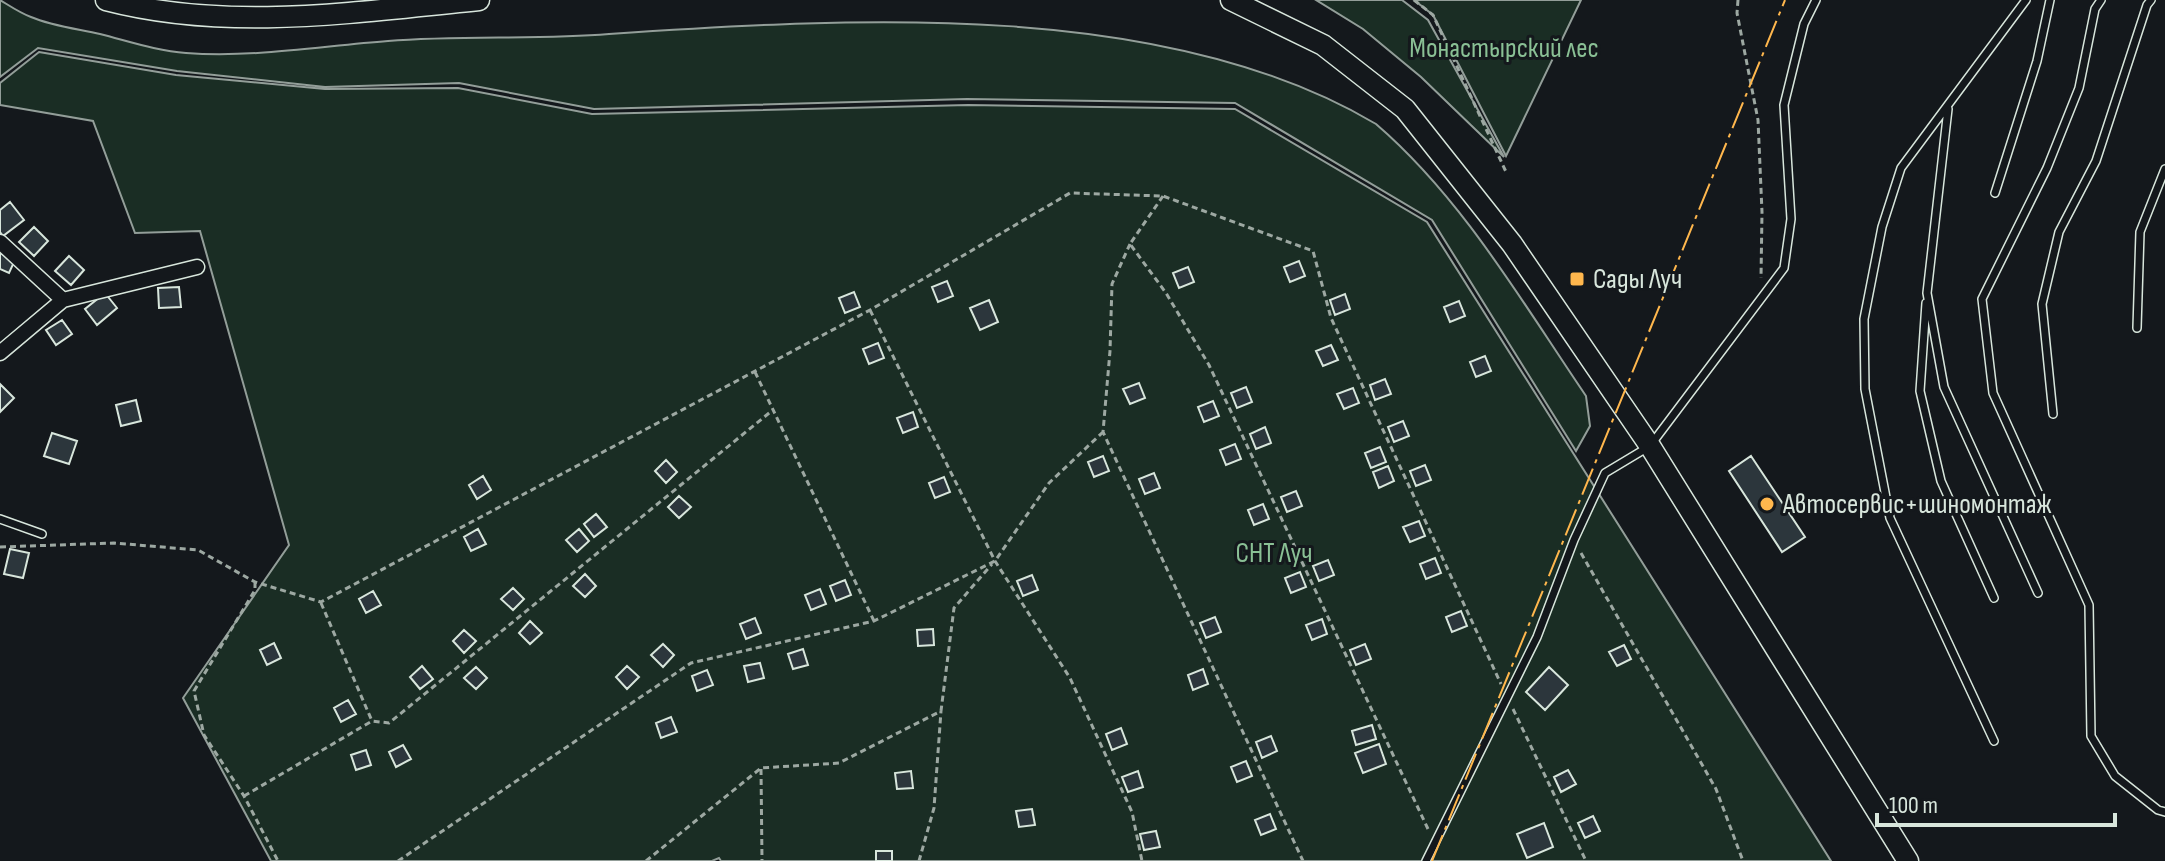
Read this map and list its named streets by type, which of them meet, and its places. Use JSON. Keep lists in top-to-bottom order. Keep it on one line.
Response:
{"parks":["Монастырский лес","СНТ Луч"],"places":{"transit":["Сады Луч"],"other":["Автосервис+шиномонтаж"]},"scale_bar":"100 m"}
